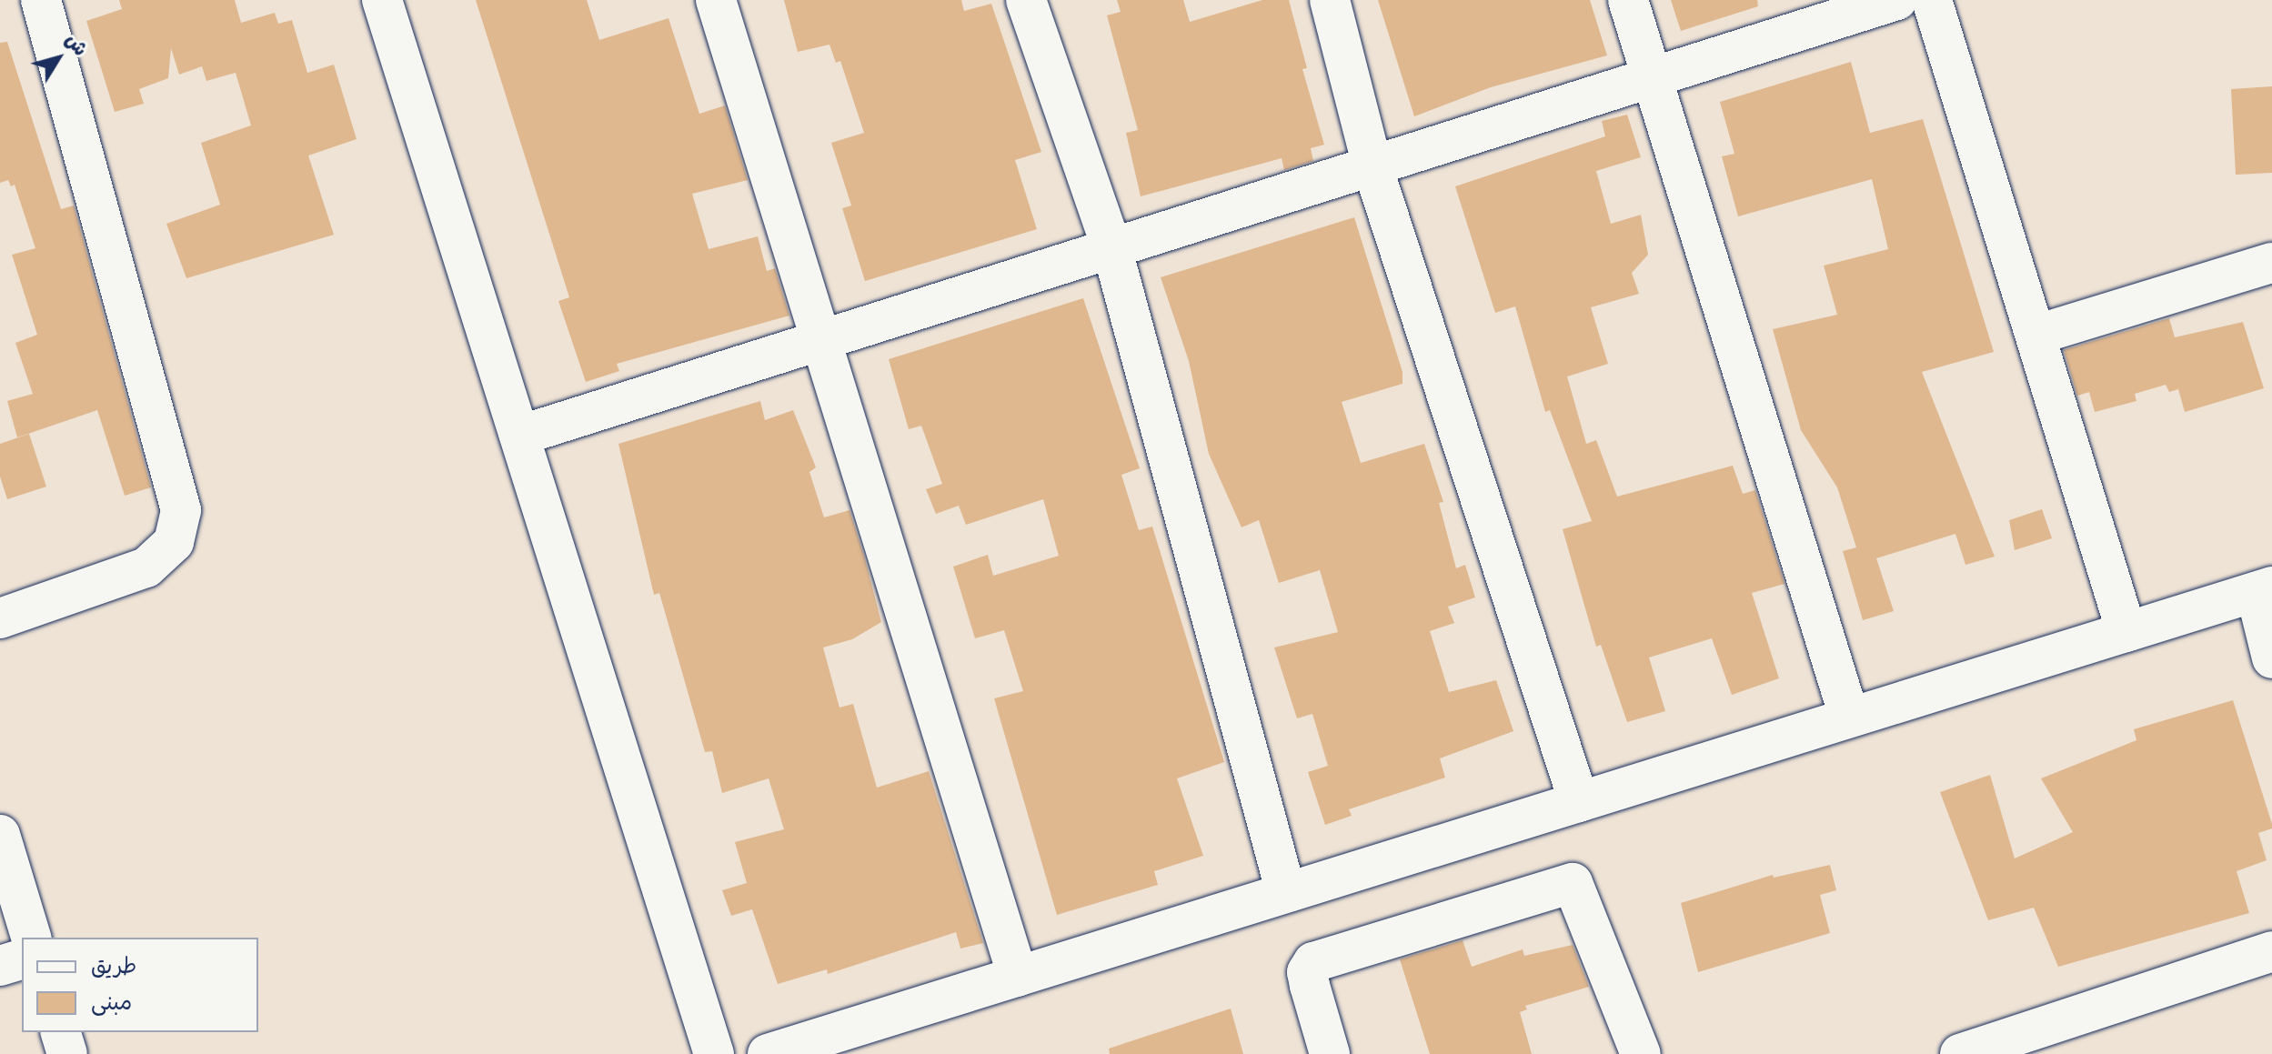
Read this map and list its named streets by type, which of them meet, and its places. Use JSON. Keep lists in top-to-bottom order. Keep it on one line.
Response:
{"legend":["طريق","مبنى"],"north":"top right"}
